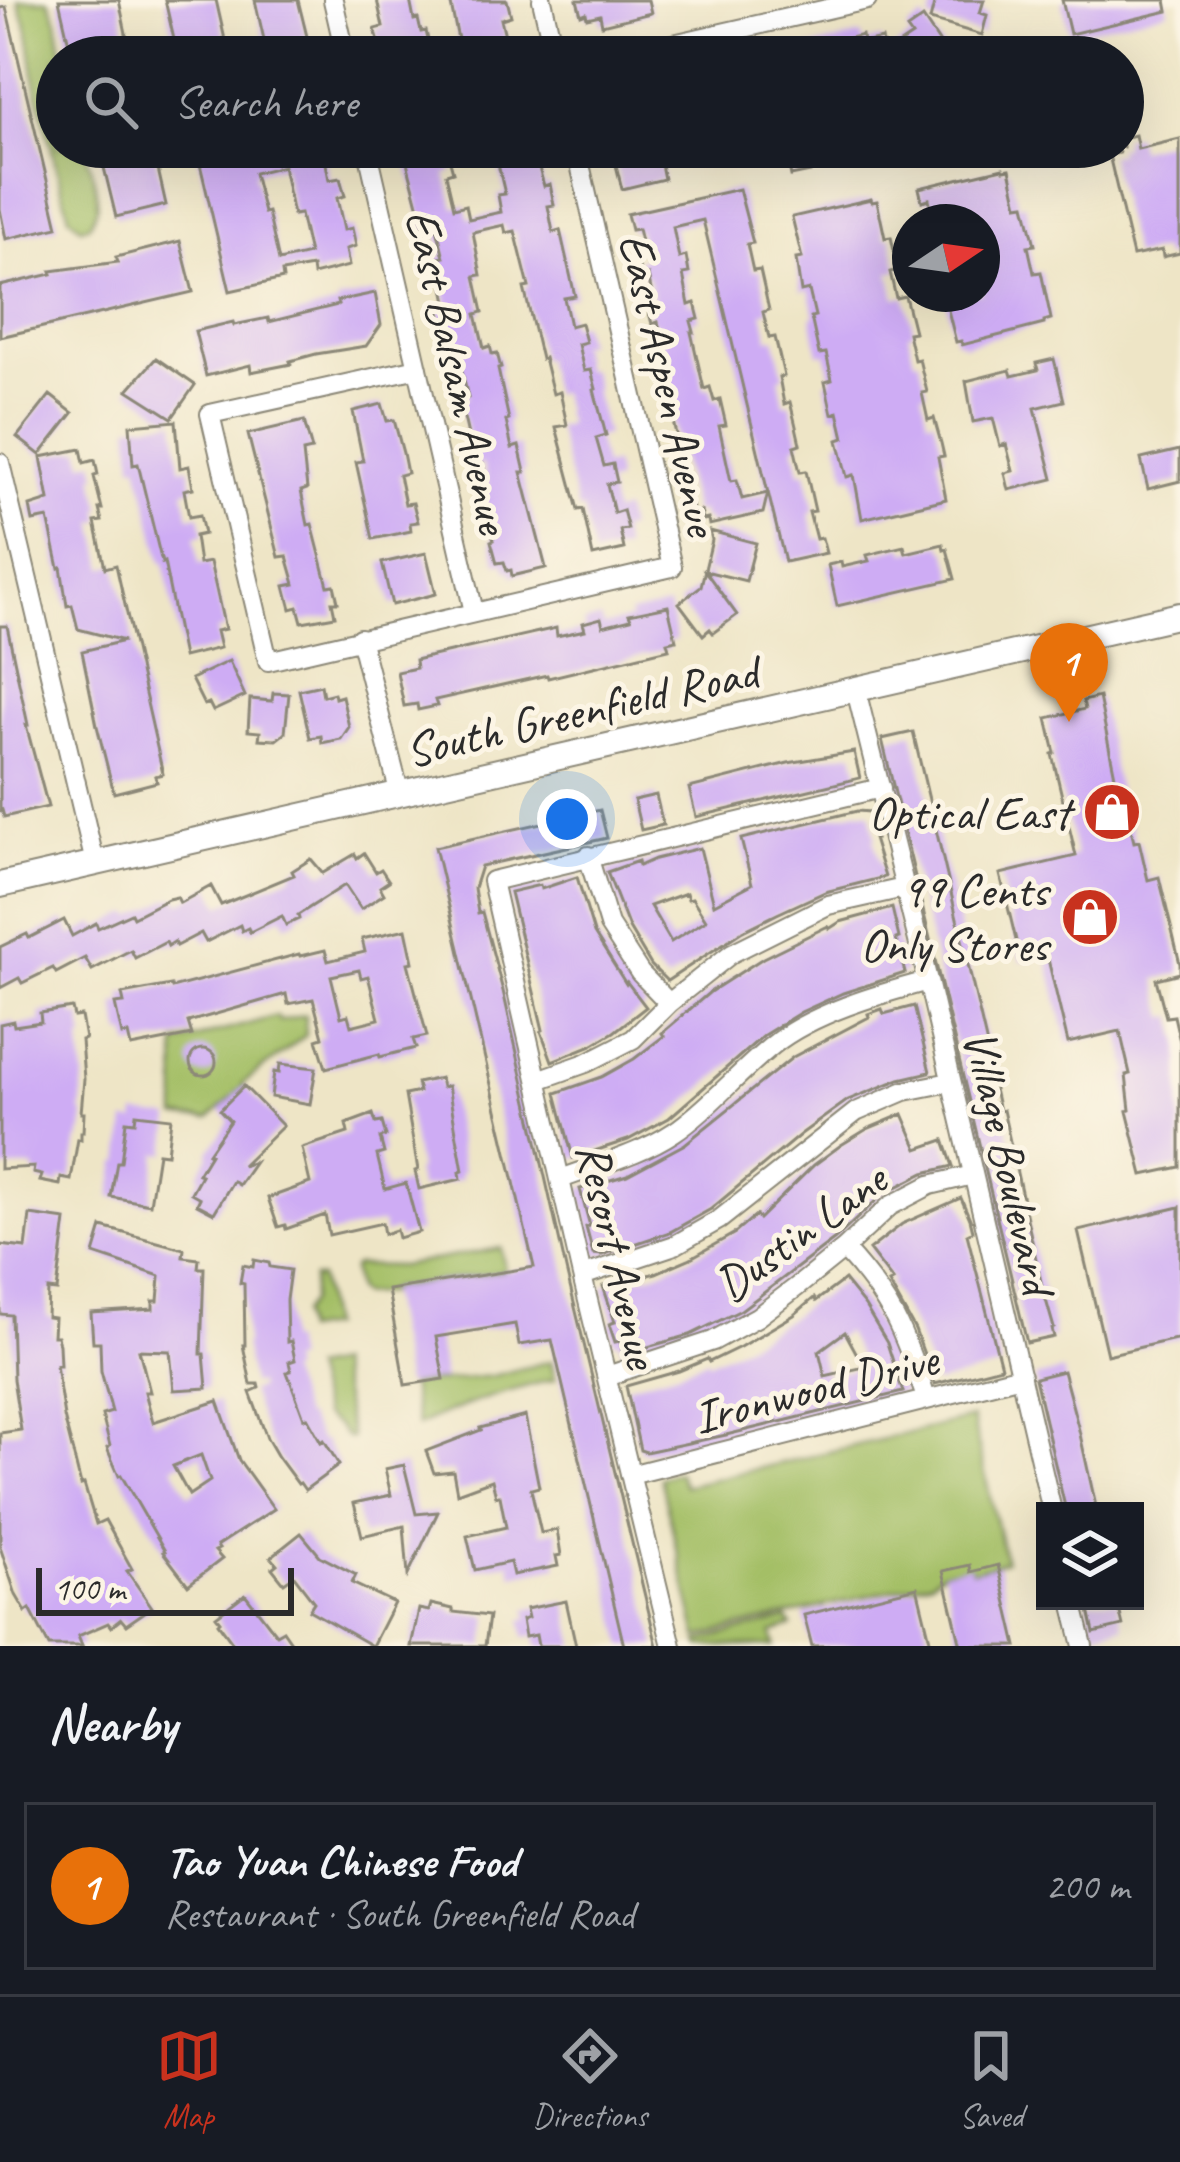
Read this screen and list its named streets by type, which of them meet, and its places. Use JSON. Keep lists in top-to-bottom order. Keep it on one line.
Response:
{"streets":{"main road":["South Greenfield Road"],"street":["East Balsam Avenue","East Aspen Avenue","Village Boulevard","Dustin Lane","Resort Avenue","Ironwood Drive"]},"crossings":[["East Balsam Avenue","East Aspen Avenue"],["South Greenfield Road","Village Boulevard"],["Village Boulevard","Dustin Lane"],["Village Boulevard","Ironwood Drive"],["Dustin Lane","Resort Avenue"],["Resort Avenue","Ironwood Drive"]],"places":{"shop":["Optical East","99 Cents Only Stores"]},"scale_bar":"100 m","north":"right","page":{"search":"Search here","pins":"1","scale":"100 m","heading":"Nearby","list":[{"mark":"1","name":"Tao Yuan Chinese Food","note":"Restaurant · South Greenfield Road","value":"200 m"}],"nav":["Map","Directions","Saved"]}}
